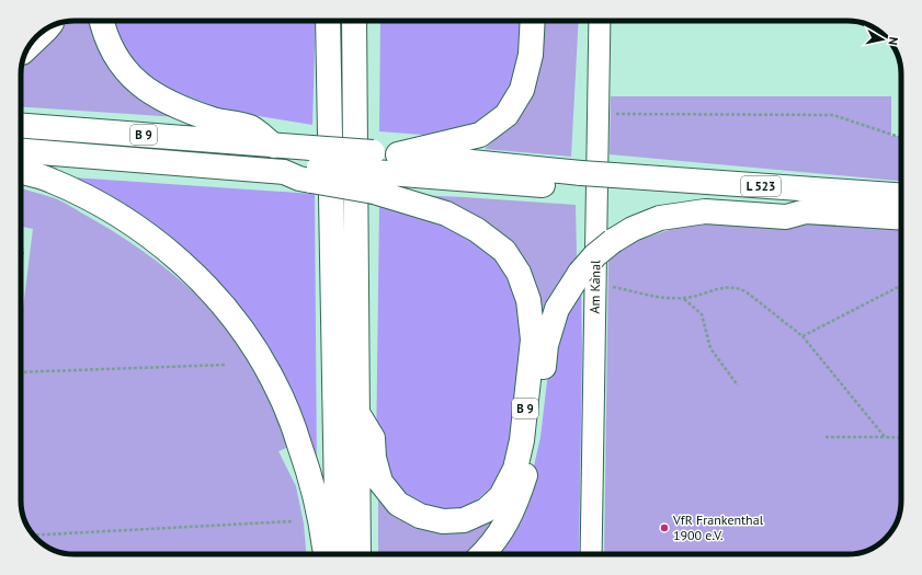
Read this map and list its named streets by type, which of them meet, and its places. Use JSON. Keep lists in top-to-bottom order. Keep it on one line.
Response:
{"streets":{"highway":["B 9","L 523"],"street":["Am Kanal"]},"crossings":[["B 9","L 523"]],"places":["VfR Frankenthal 1900 e.V."],"north":"right"}
